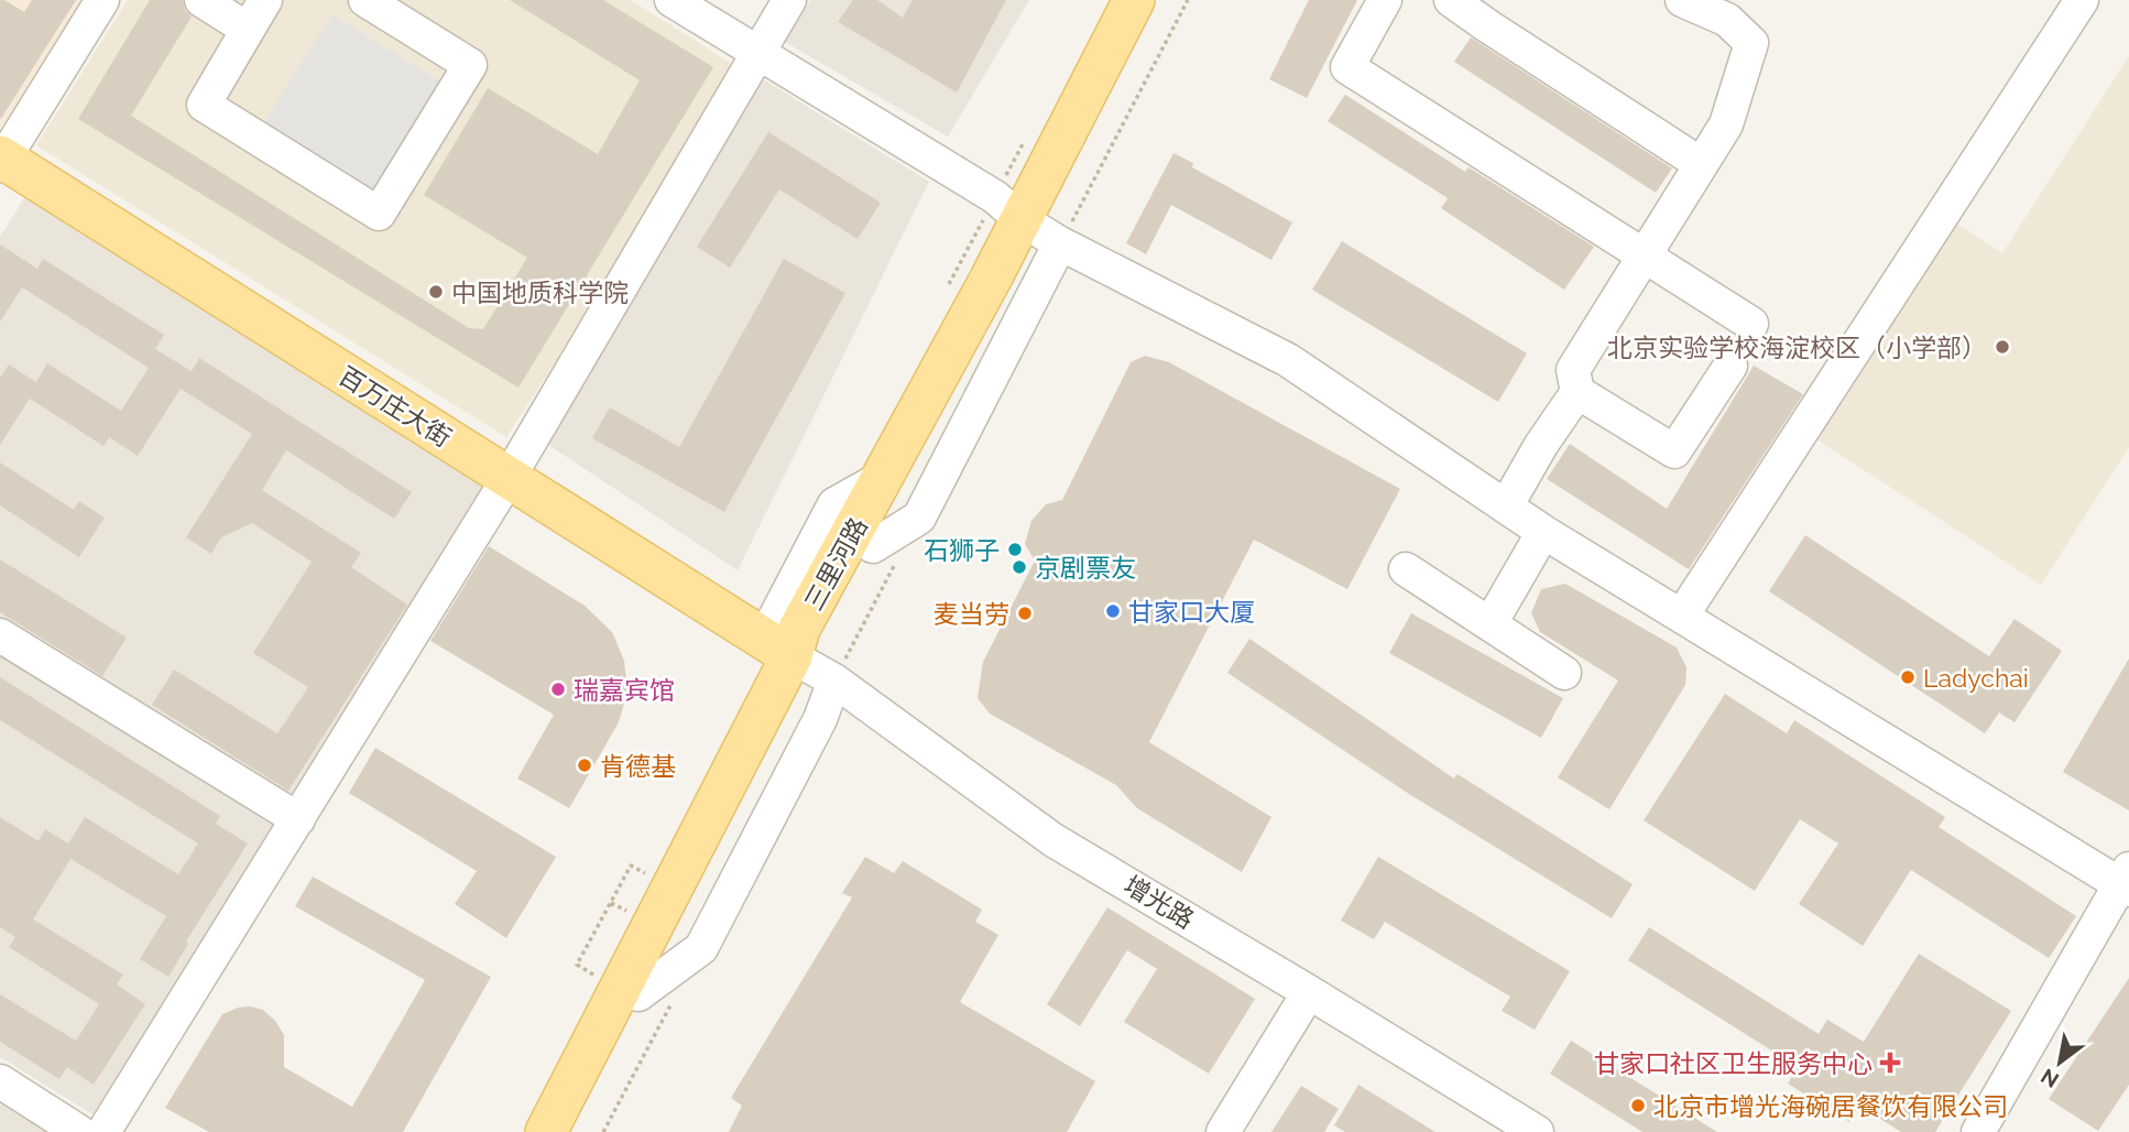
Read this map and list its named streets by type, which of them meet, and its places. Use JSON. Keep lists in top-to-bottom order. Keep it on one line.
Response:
{"streets":{"main road":["百万庄大街","三里河路"],"street":["增光路"]},"crossings":[["百万庄大街","三里河路"],["百万庄大街","增光路"],["三里河路","增光路"]],"places":{"other":["中国地质科学院","北京实验学校海淀校区（小学部）","石狮子","京剧票友","甘家口大厦","麦当劳","Ladychai","瑞嘉宾馆","肯德基","北京市增光海碗居餐饮有限公司"],"health":["甘家口社区卫生服务中心"]},"north":"bottom left"}
